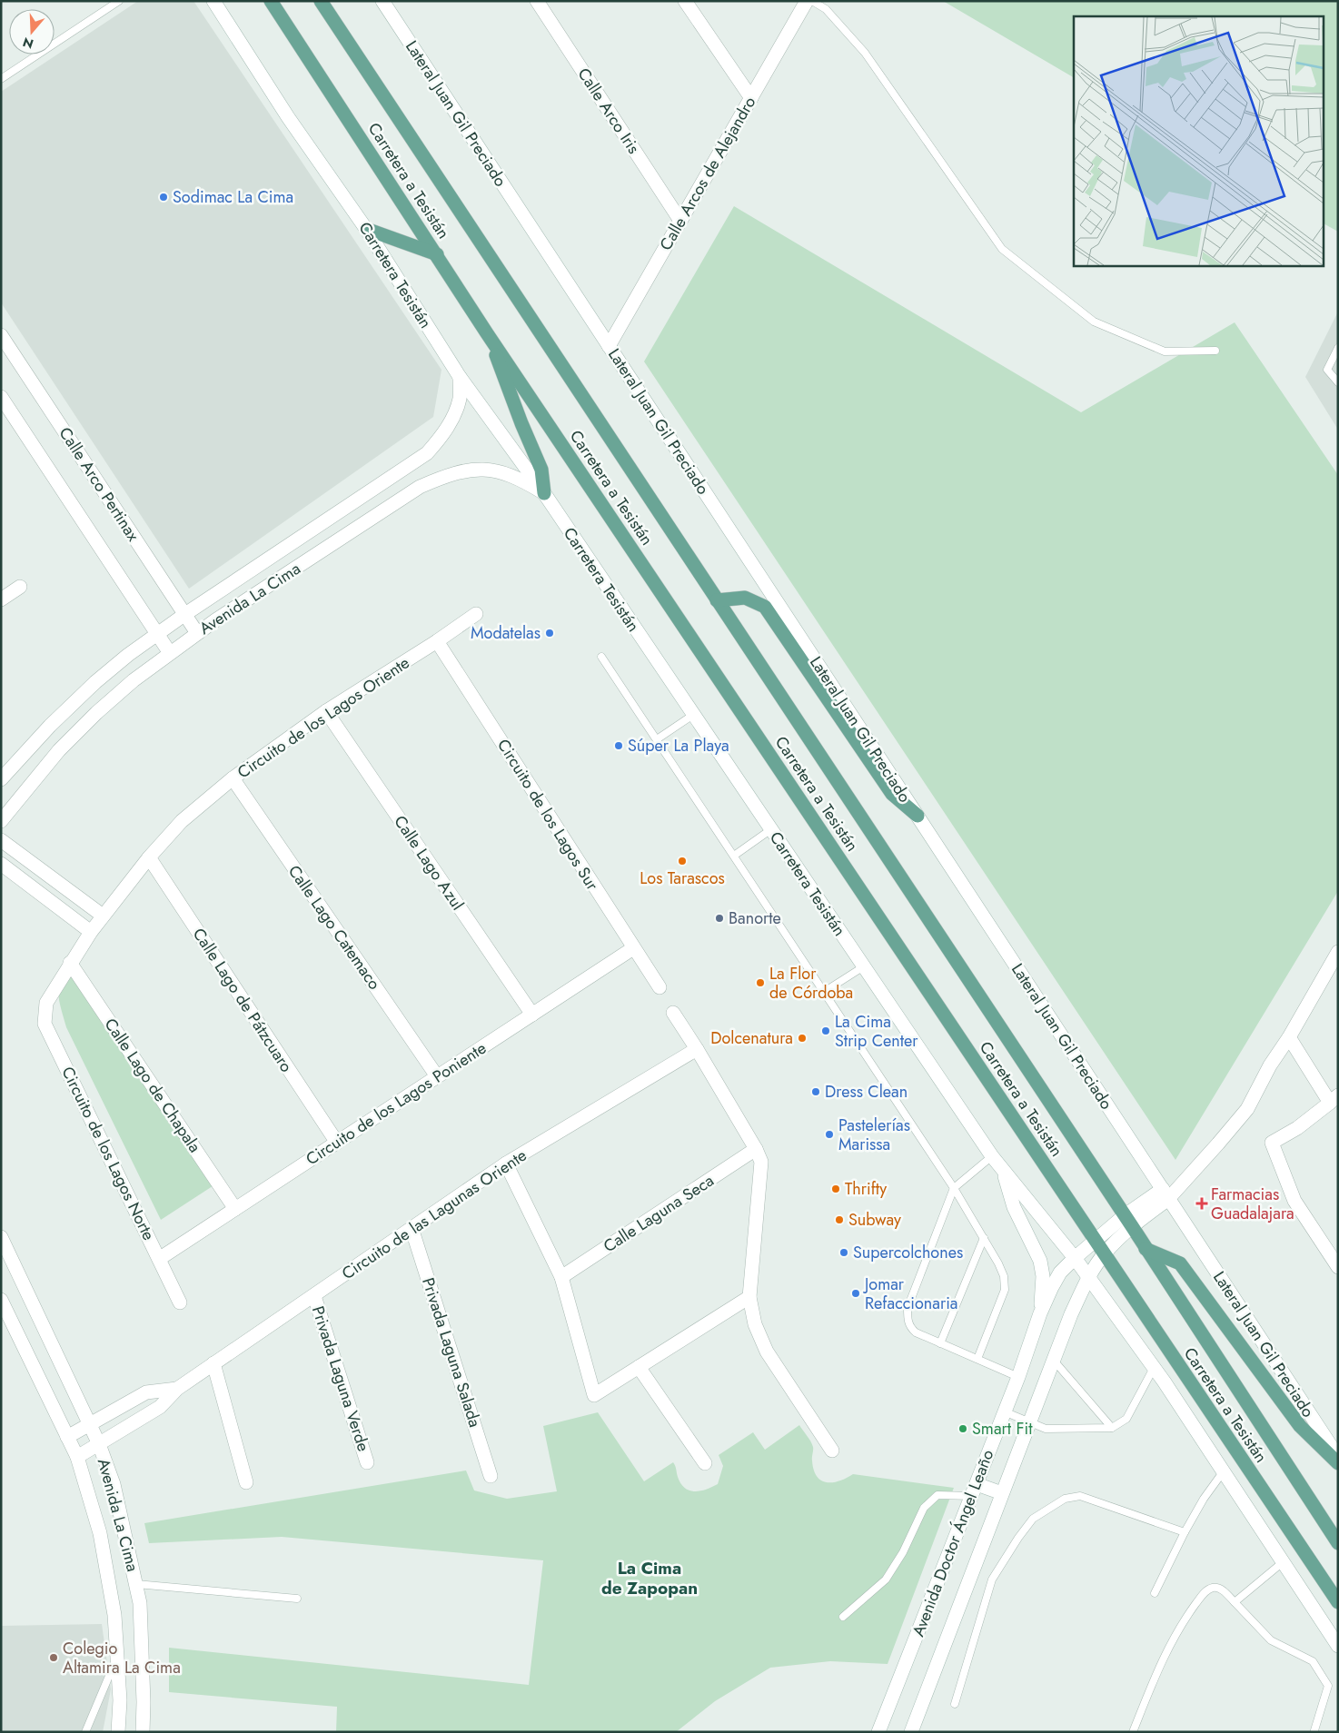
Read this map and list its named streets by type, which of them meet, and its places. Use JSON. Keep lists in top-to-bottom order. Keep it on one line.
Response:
{"streets":{"main road":["Carretera a Tesistán"],"street":["Calle Arco Iris","Lateral Juan Gil Preciado","Calle Arcos de Alejandro","Carretera Tesistán","Calle Arco Pertinax","Avenida La Cima","Circuito de los Lagos Oriente","Circuito de los Lagos Sur","Calle Lago Azul","Calle Lago Catemaco","Calle Lago de Pátzcuaro","Calle Lago de Chapala","Circuito de los Lagos Poniente","Circuito de los Lagos Norte","Calle Laguna Seca","Circuito de las Lagunas Oriente","Privada Laguna Salada","Privada Laguna Verde","Avenida Doctor Ángel Leaño"]},"crossings":[["Calle Arco Iris","Calle Arcos de Alejandro"],["Lateral Juan Gil Preciado","Calle Arcos de Alejandro"],["Carretera a Tesistán","Avenida Doctor Ángel Leaño"],["Carretera Tesistán","Avenida La Cima"],["Calle Arco Pertinax","Avenida La Cima"],["Avenida La Cima","Circuito de las Lagunas Oriente"],["Circuito de los Lagos Oriente","Circuito de los Lagos Sur"],["Circuito de los Lagos Oriente","Calle Lago Azul"],["Circuito de los Lagos Oriente","Calle Lago Catemaco"],["Circuito de los Lagos Oriente","Calle Lago de Pátzcuaro"],["Circuito de los Lagos Oriente","Calle Lago de Chapala"],["Circuito de los Lagos Oriente","Circuito de los Lagos Norte"],["Circuito de los Lagos Sur","Circuito de los Lagos Poniente"],["Calle Lago Azul","Circuito de los Lagos Poniente"],["Calle Lago Catemaco","Circuito de los Lagos Poniente"],["Calle Lago de Pátzcuaro","Circuito de los Lagos Poniente"],["Calle Lago de Chapala","Circuito de los Lagos Poniente"],["Circuito de los Lagos Poniente","Circuito de los Lagos Norte"],["Circuito de las Lagunas Oriente","Privada Laguna Salada"],["Circuito de las Lagunas Oriente","Privada Laguna Verde"]],"districts":["La Cima de Zapopan"],"places":{"other":["Sodimac La Cima","Modatelas","Súper La Playa","Los Tarascos","Banorte","La Flor de Córdoba","La Cima Strip Center","Dolcenatura","Dress Clean","Pastelerías Marissa","Thrifty","Subway","Supercolchones","Jomar Refaccionaria","Smart Fit","Colegio Altamira La Cima"],"health":["Farmacias Guadalajara"]},"north":"bottom"}
